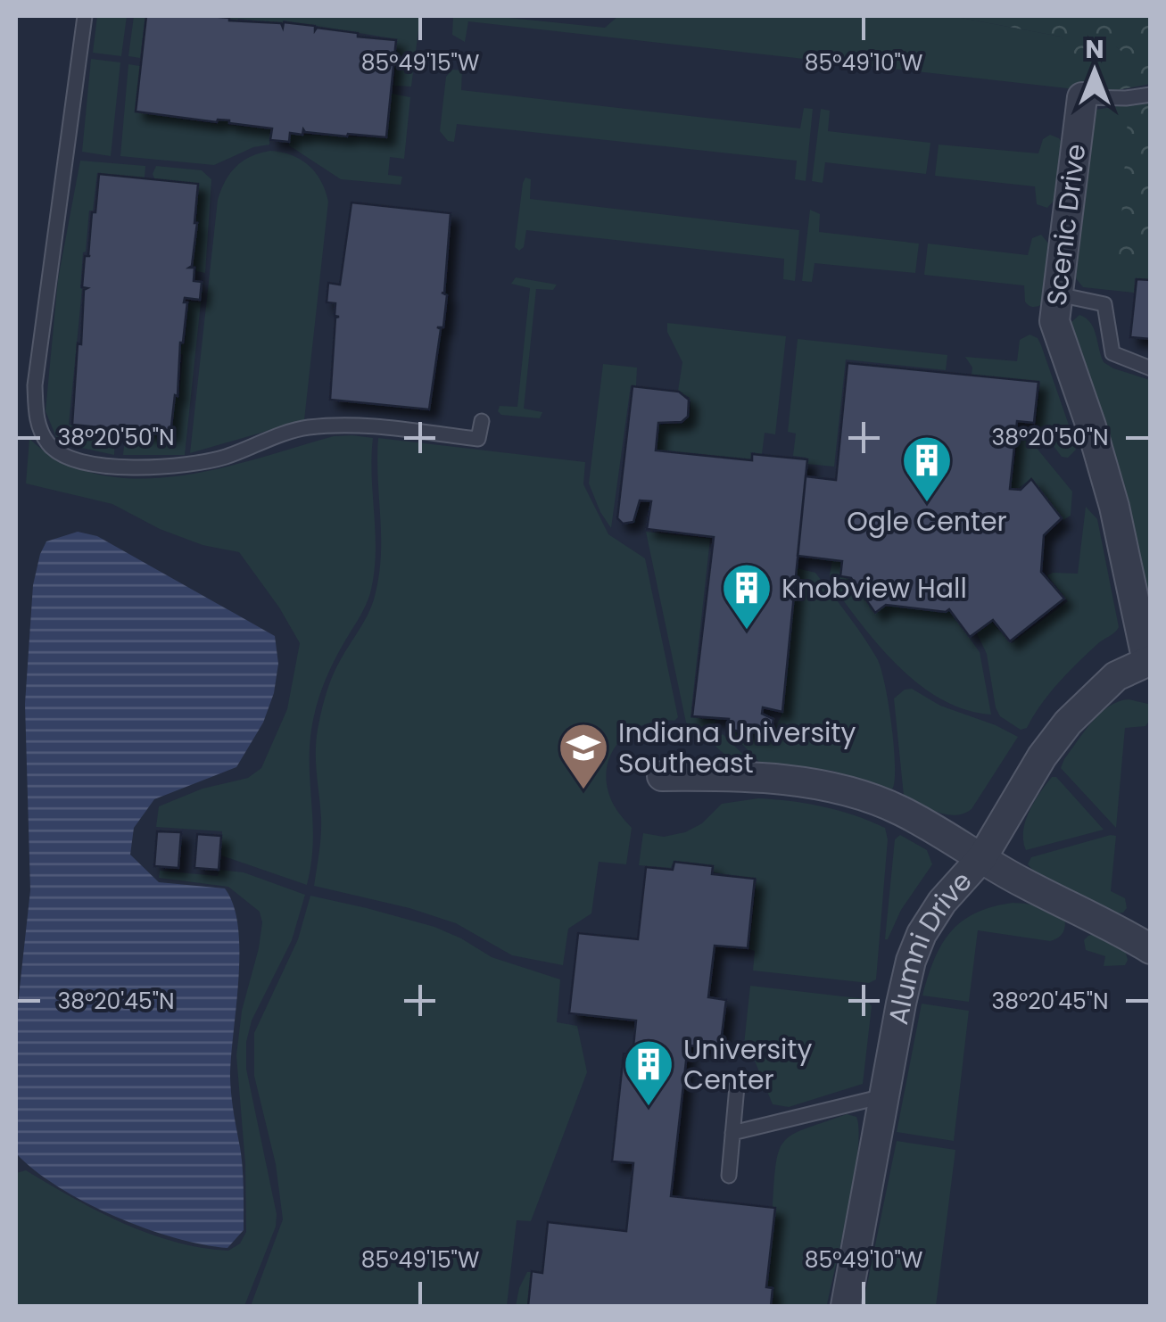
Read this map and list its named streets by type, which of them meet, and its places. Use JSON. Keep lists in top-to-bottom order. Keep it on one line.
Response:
{"streets":{"street":["Scenic Drive","Alumni Drive"]},"crossings":[["Scenic Drive","Alumni Drive"]],"places":{"building":["Ogle Center","Knobview Hall","University Center"],"school or university":["Indiana University Southeast"]},"north":"top","coordinates":["85°49'15\"W","85°49'10\"W","38°20'50\"N","38°20'45\"N"]}
